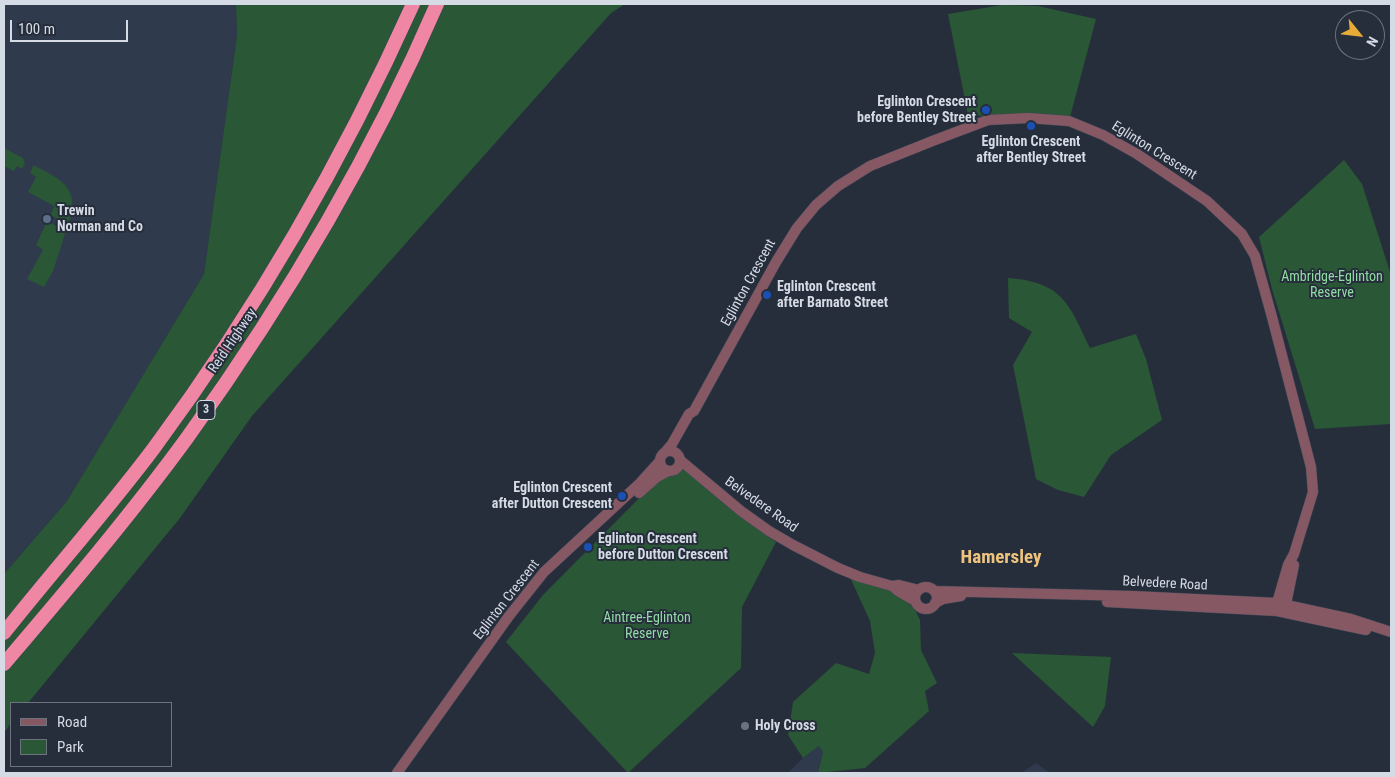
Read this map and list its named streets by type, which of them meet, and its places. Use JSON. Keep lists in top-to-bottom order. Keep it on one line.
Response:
{"streets":{"highway":["Reid Highway","3"],"street":["Eglinton Crescent","Belvedere Road"]},"crossings":[["Eglinton Crescent","Belvedere Road"]],"districts":["Hamersley"],"parks":["Ambridge-Eglinton Reserve","Aintree-Eglinton Reserve"],"places":["Eglinton Crescent before Bentley Street","Eglinton Crescent after Bentley Street","Trewin Norman and Co","Eglinton Crescent after Barnato Street","Eglinton Crescent after Dutton Crescent","Eglinton Crescent before Dutton Crescent","Holy Cross"],"legend":["Road","Park"],"scale_bar":"100 m","north":"bottom right"}
